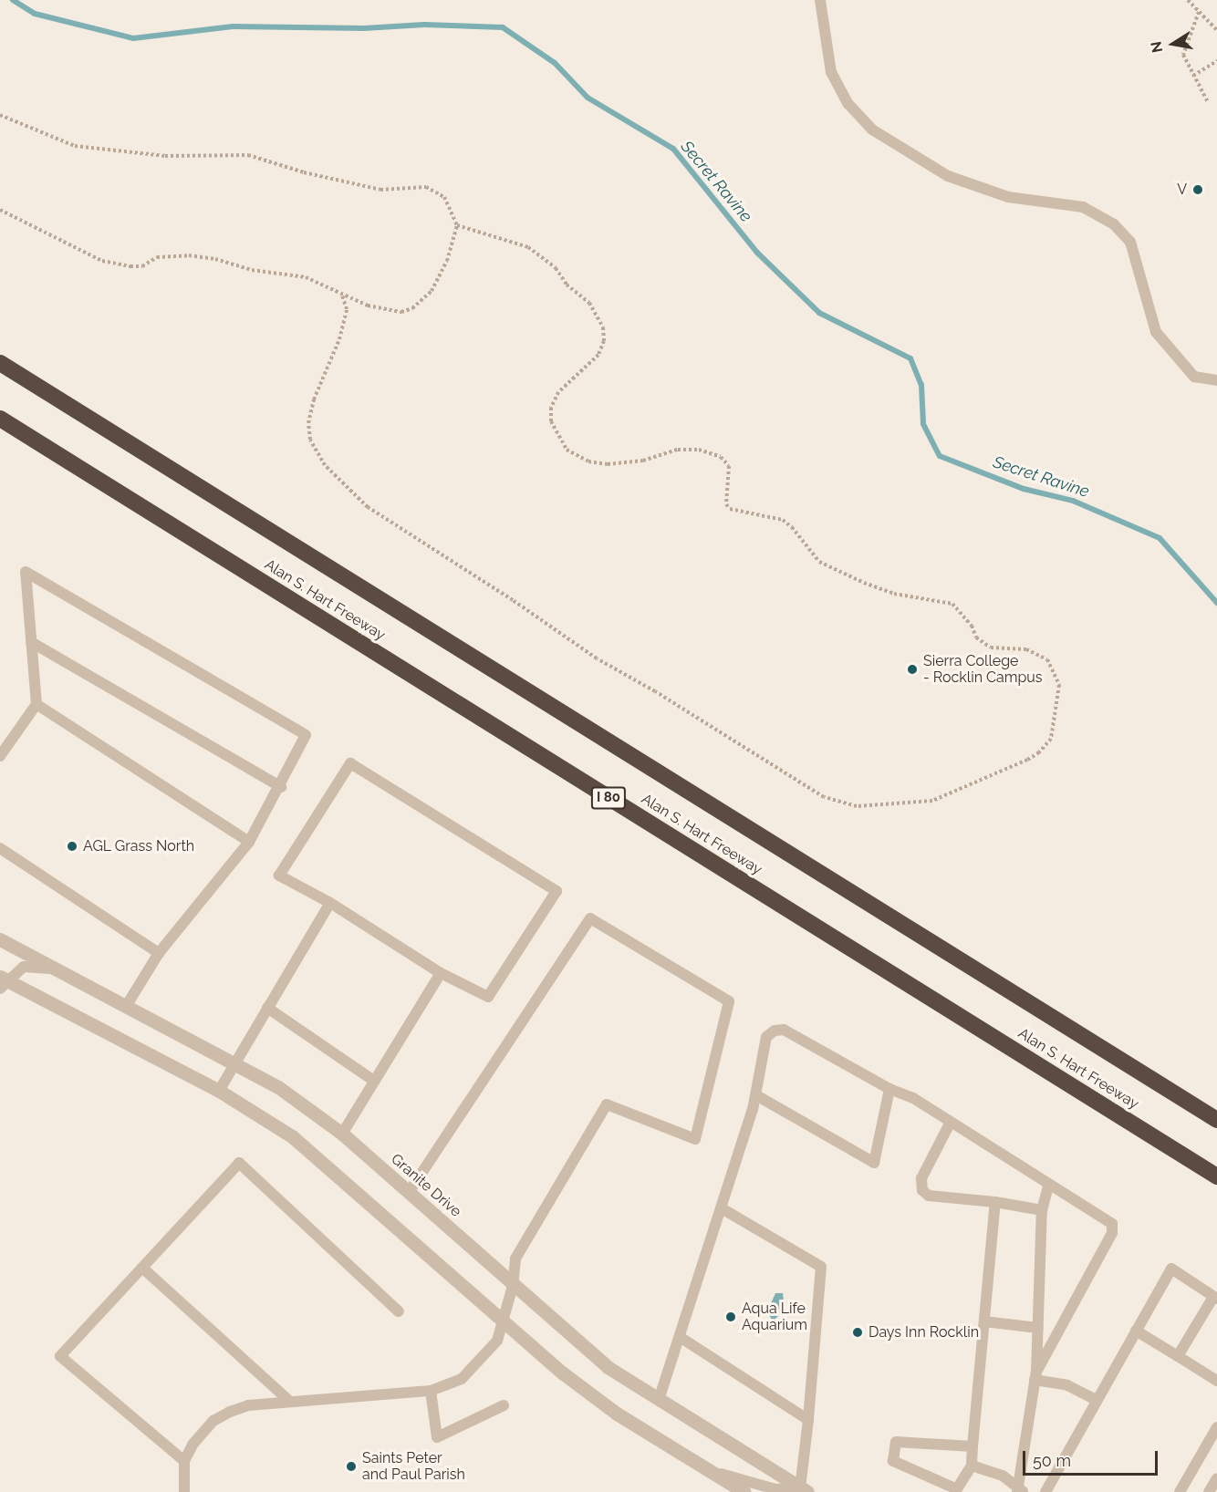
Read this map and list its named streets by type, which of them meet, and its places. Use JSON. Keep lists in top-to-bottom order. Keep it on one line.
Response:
{"streets":{"highway":["Alan S. Hart Freeway","I 80"],"street":["Granite Drive"]},"water":["Secret Ravine"],"places":["V","Sierra College - Rocklin Campus","AGL Grass North","Aqua Life Aquarium","Days Inn Rocklin","Saints Peter and Paul Parish"],"scale_bar":"50 m","north":"left"}
